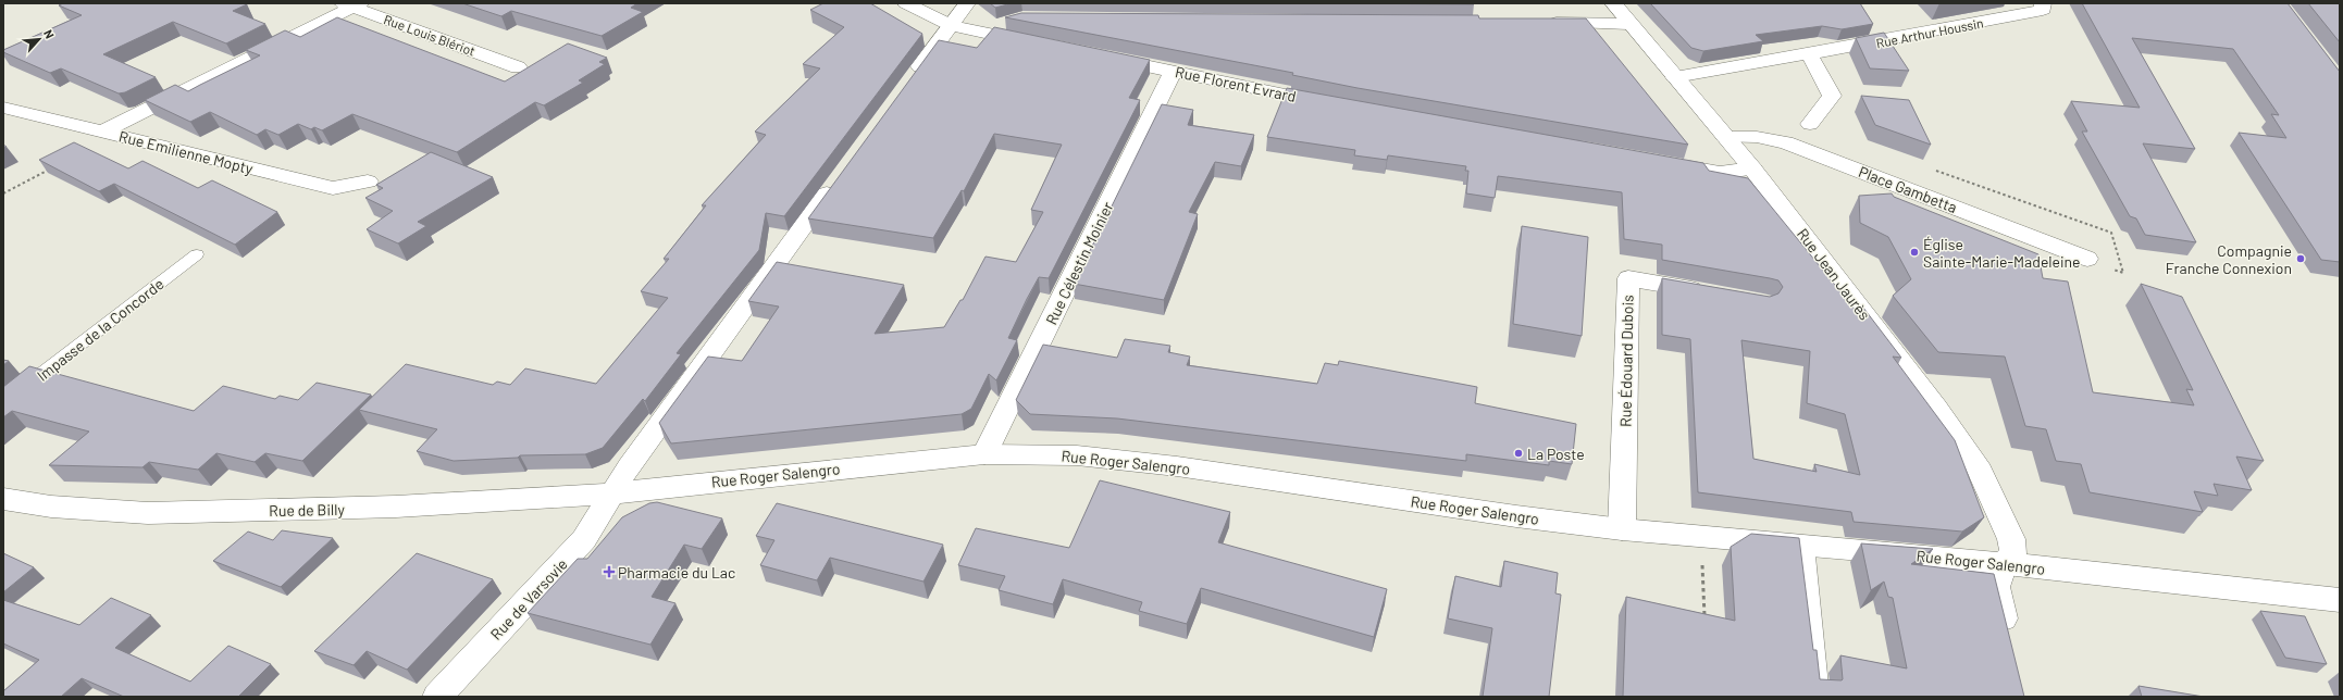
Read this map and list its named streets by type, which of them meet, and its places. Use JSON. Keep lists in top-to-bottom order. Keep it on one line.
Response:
{"streets":{"street":["Rue Arthur Houssin","Rue Louis Blériot","Rue Florent Evrard","Rue Emilienne Mopty","Place Gambetta","Rue Célestin Moinier","Rue Jean Jaurès","Rue Édouard Dubois","Rue Roger Salengro","Rue de Billy","Rue de Varsovie"],"lane":["Impasse de la Concorde"]},"crossings":[["Rue Florent Evrard","Rue Célestin Moinier"],["Place Gambetta","Rue Jean Jaurès"],["Rue Célestin Moinier","Rue Roger Salengro"],["Rue Jean Jaurès","Rue Roger Salengro"],["Rue Édouard Dubois","Rue Roger Salengro"],["Rue Roger Salengro","Rue de Billy"],["Rue Roger Salengro","Rue de Varsovie"],["Rue de Billy","Rue de Varsovie"]],"places":{"other":["Église Sainte-Marie-Madeleine","Compagnie Franche Connexion","La Poste"],"health":["Pharmacie du Lac"]},"north":"top right"}
